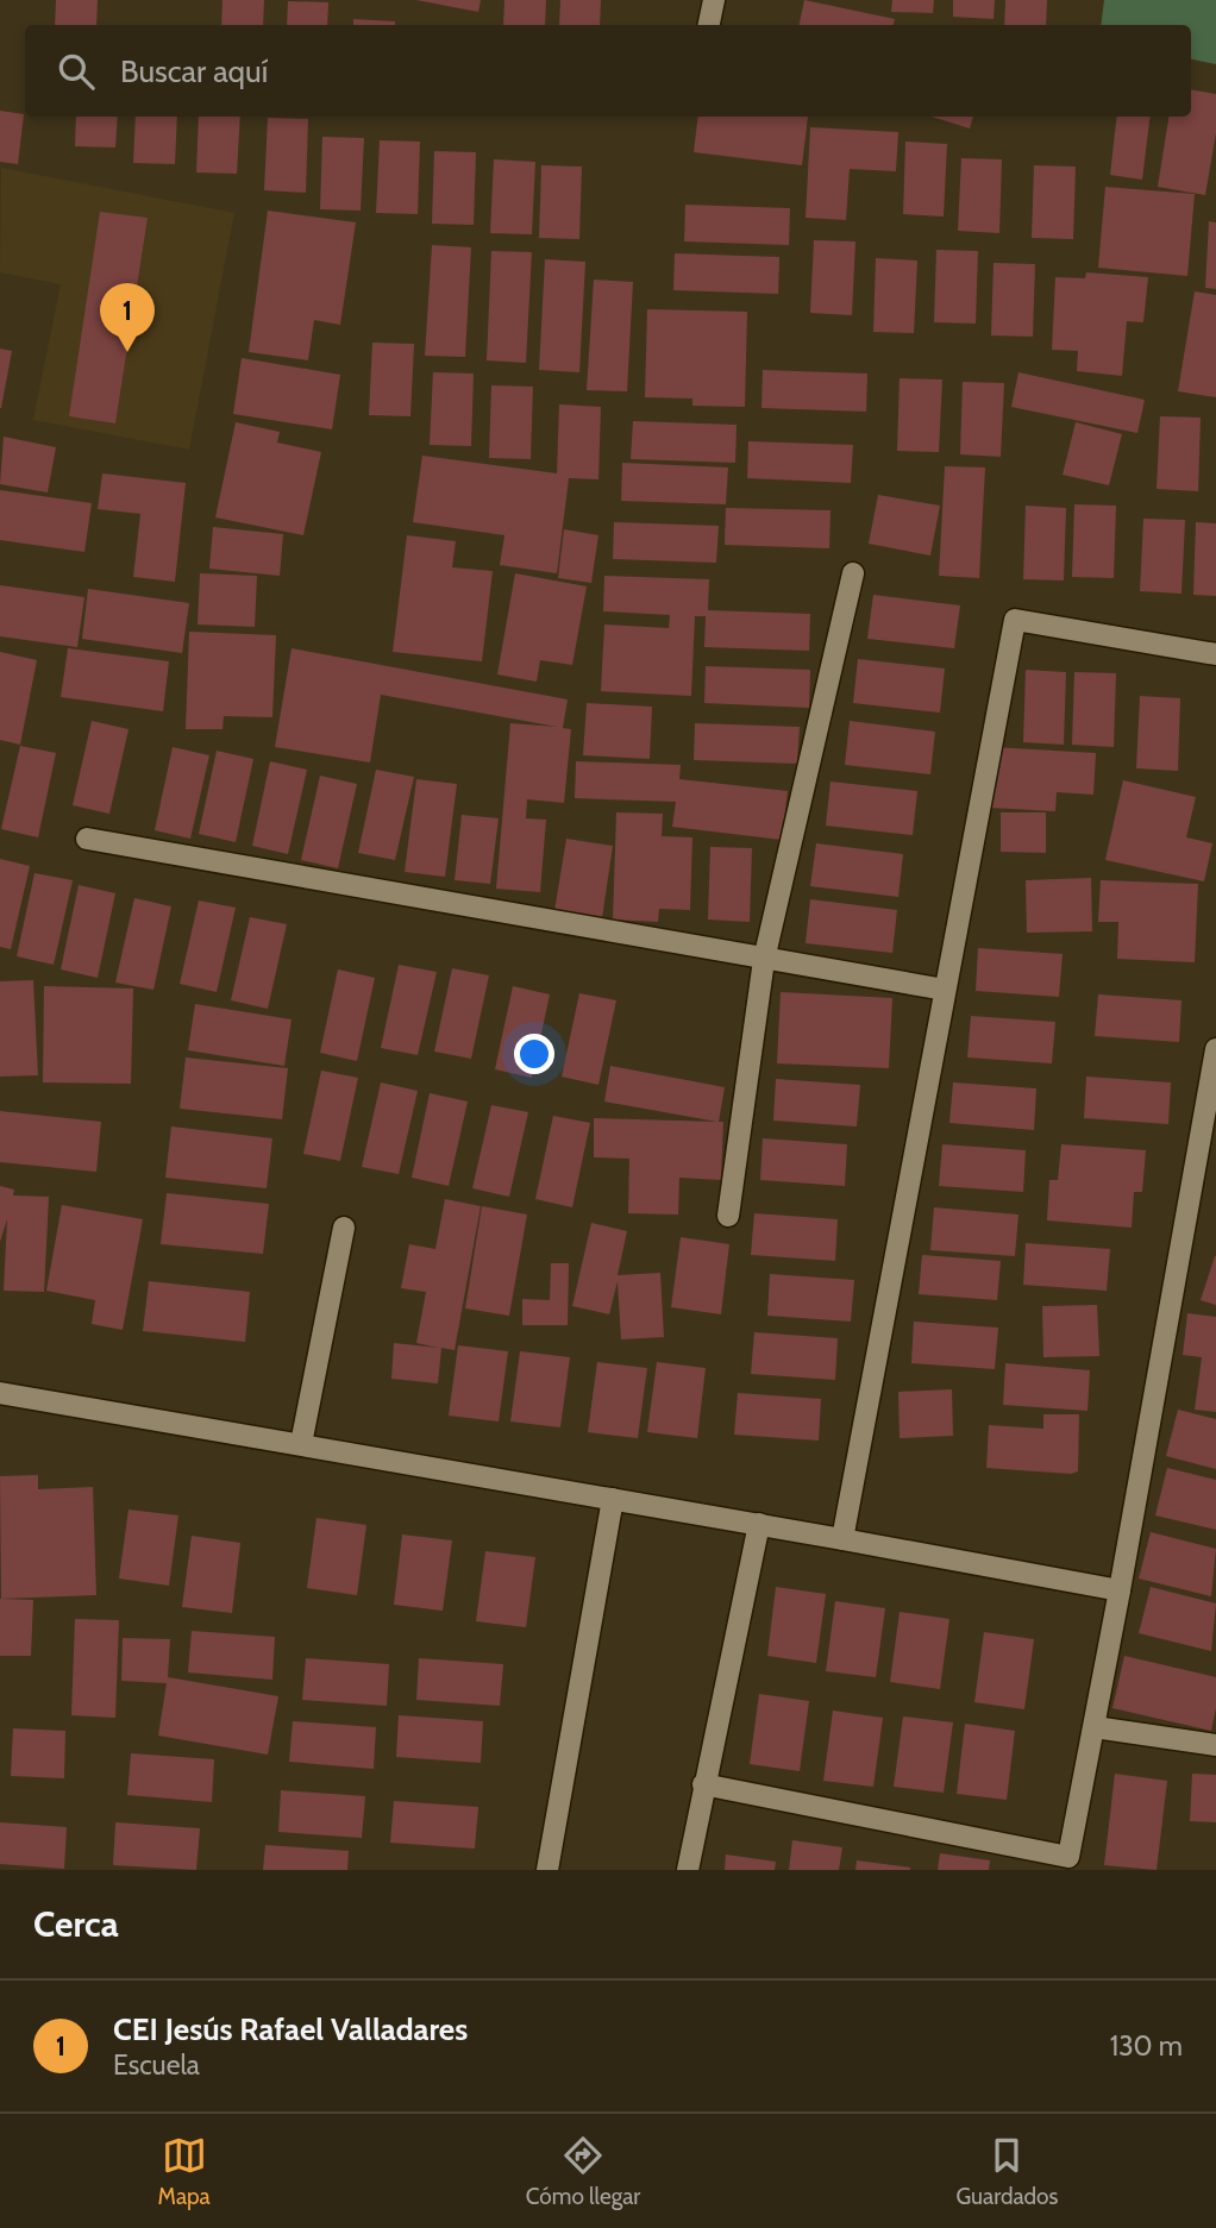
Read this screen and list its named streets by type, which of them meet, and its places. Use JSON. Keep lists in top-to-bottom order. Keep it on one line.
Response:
{"page":{"search":"Buscar aquí","pins":"1","heading":"Cerca","list":[{"mark":"1","name":"CEI Jesús Rafael Valladares","note":"Escuela","value":"130 m"}],"nav":["Mapa","Cómo llegar","Guardados"]}}
